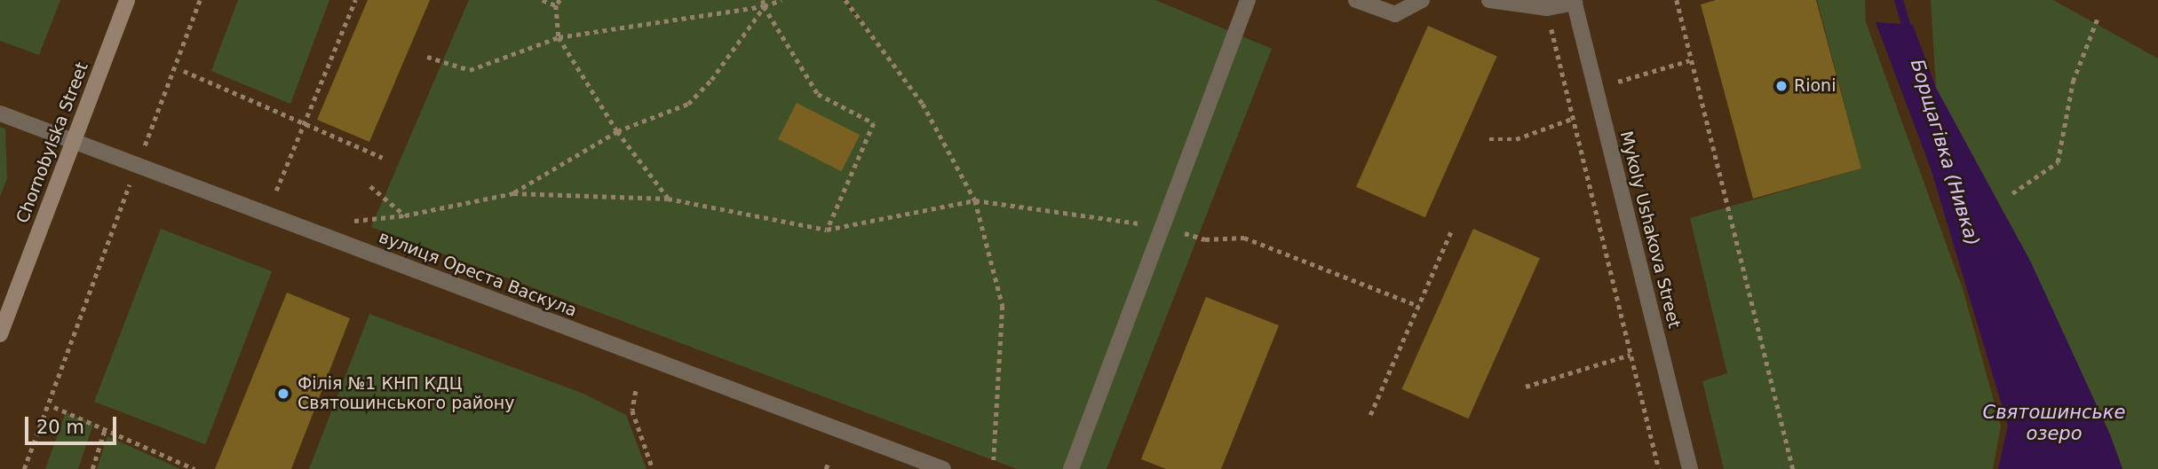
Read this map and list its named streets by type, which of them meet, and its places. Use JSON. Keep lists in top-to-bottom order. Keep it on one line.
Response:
{"streets":{"main road":["Chornobylska Street"],"street":["Mykoly Ushakova Street","вулиця Ореста Васкула"]},"crossings":[["Chornobylska Street","вулиця Ореста Васкула"]],"water":["Борщагівка (Нивка)","Святошинське озеро"],"places":["Rioni","Філія №1 КНП КДЦ Святошинського району"],"scale_bar":"20 m"}
